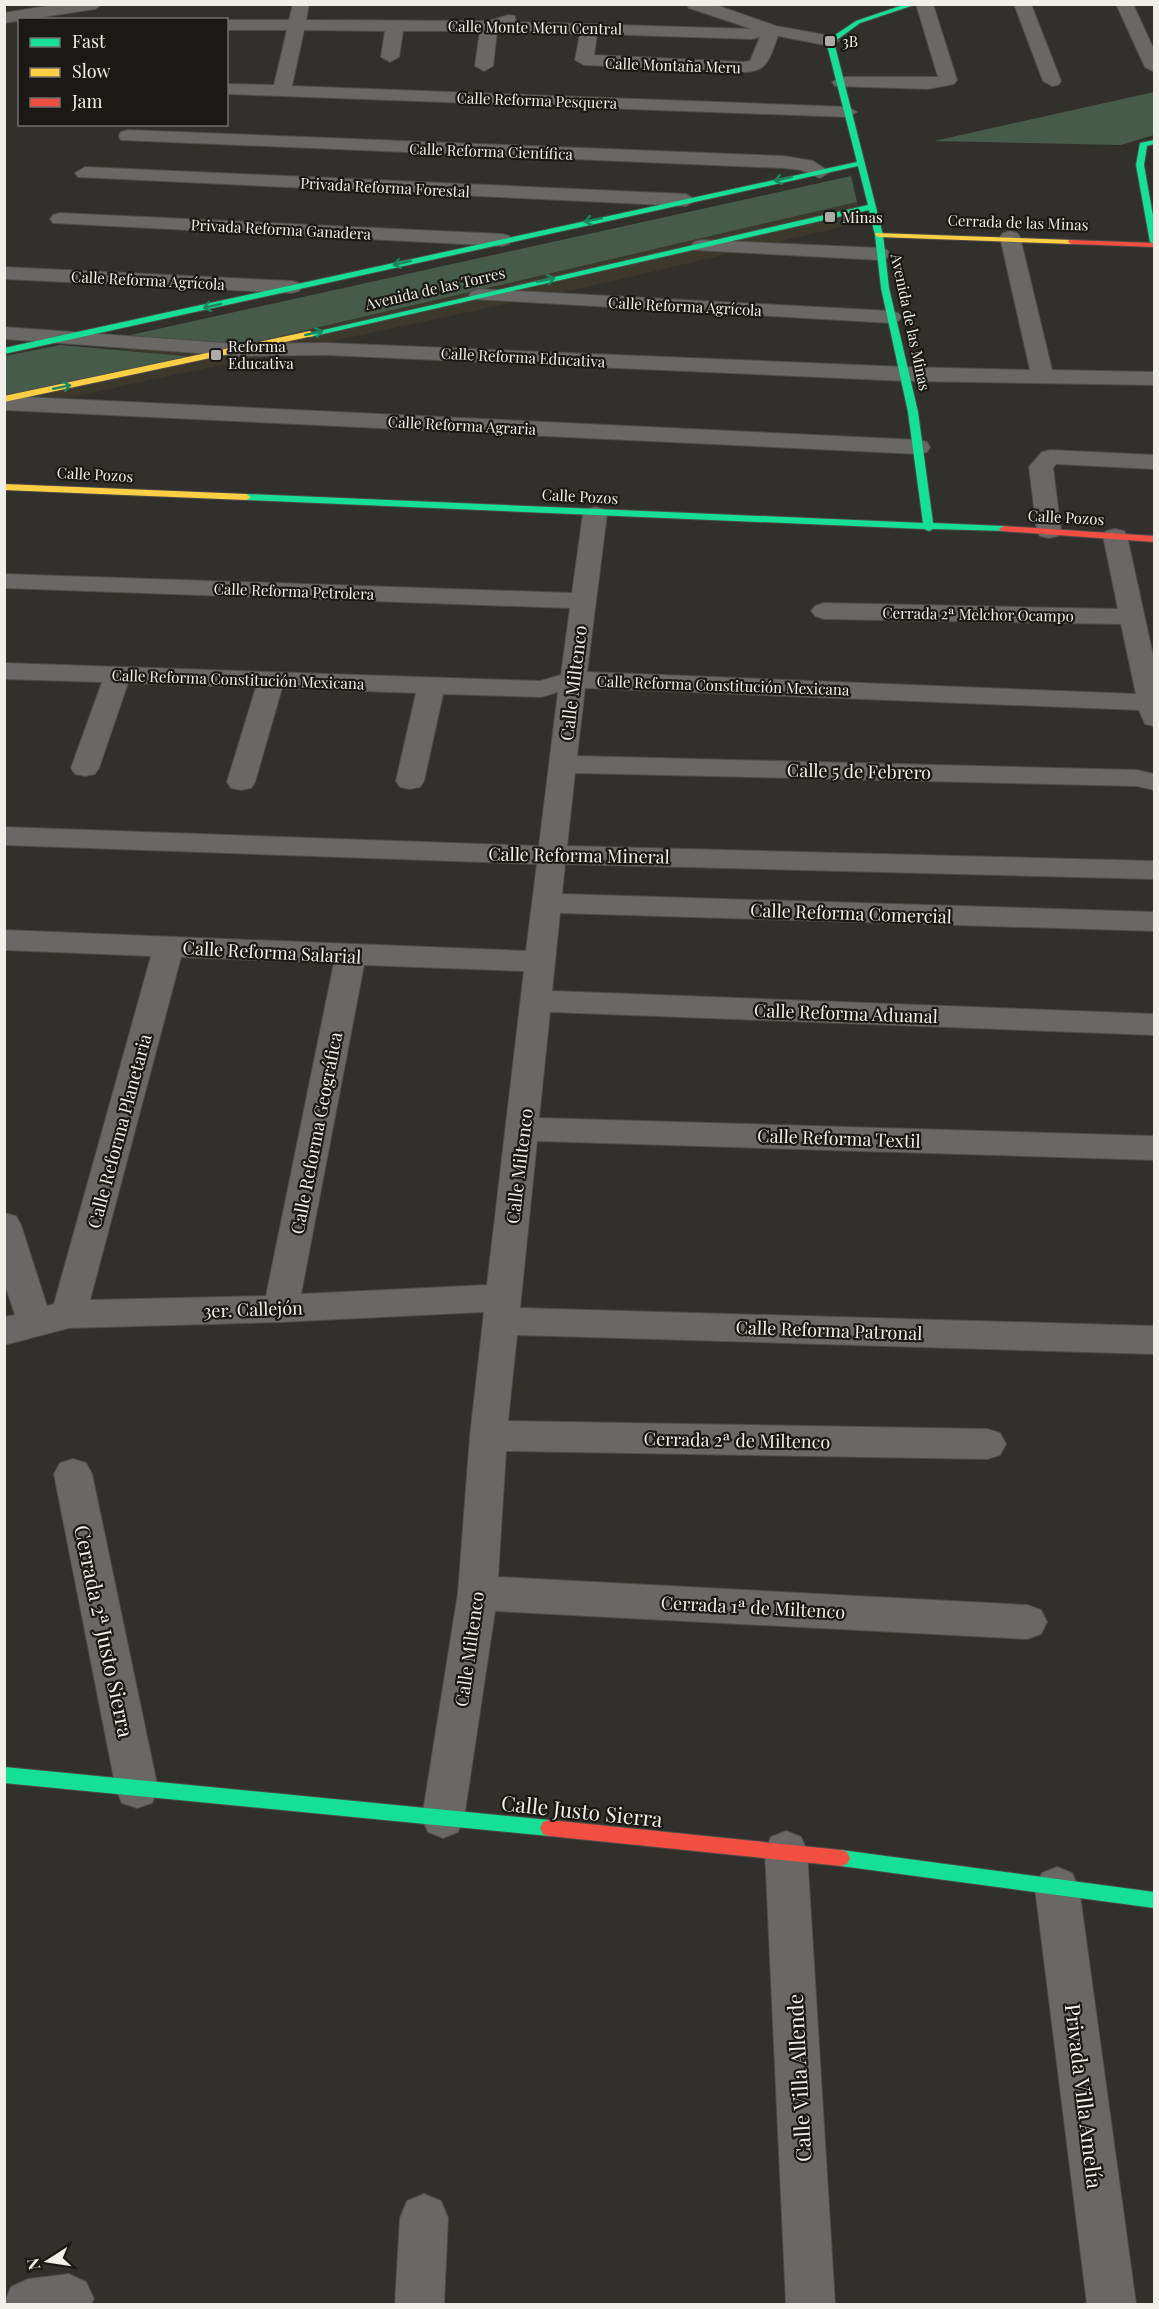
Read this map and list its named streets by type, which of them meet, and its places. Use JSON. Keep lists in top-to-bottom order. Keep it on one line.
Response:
{"streets":{"street":["Calle Monte Meru Central","Calle Montaña Meru","Calle Reforma Pesquera","Calle Reforma Científica","Privada Reforma Forestal","Cerrada de las Minas","Privada Reforma Ganadera","Calle Reforma Agrícola","Avenida de las Torres","Avenida de las Minas","Calle Reforma Educativa","Calle Reforma Agraria","Calle Pozos","Calle Reforma Petrolera","Cerrada 2ª Melchor Ocampo","Calle Reforma Constitución Mexicana","Calle Miltenco","Calle 5 de Febrero","Calle Reforma Mineral","Calle Reforma Comercial","Calle Reforma Salarial","Calle Reforma Aduanal","Calle Reforma Planetaria","Calle Reforma Geográfica","Calle Reforma Textil","3er. Callejón","Calle Reforma Patronal","Cerrada 2ª de Miltenco","Cerrada 1ª de Miltenco","Cerrada 2ª Justo Sierra","Calle Justo Sierra","Calle Villa Allende","Privada Villa Amelía"]},"crossings":[["Calle Monte Meru Central","Calle Montaña Meru"],["Calle Reforma Pesquera","Avenida de las Minas"],["Calle Reforma Científica","Avenida de las Torres"],["Privada Reforma Forestal","Avenida de las Torres"],["Cerrada de las Minas","Avenida de las Minas"],["Privada Reforma Ganadera","Avenida de las Torres"],["Calle Reforma Agrícola","Avenida de las Torres"],["Calle Reforma Agrícola","Avenida de las Minas"],["Avenida de las Torres","Avenida de las Minas"],["Avenida de las Torres","Calle Reforma Educativa"],["Avenida de las Torres","Calle Reforma Agraria"],["Avenida de las Minas","Calle Reforma Educativa"],["Avenida de las Minas","Calle Reforma Agraria"],["Avenida de las Minas","Calle Pozos"],["Calle Pozos","Calle Miltenco"],["Calle Reforma Petrolera","Calle Miltenco"],["Calle Reforma Constitución Mexicana","Calle Miltenco"],["Calle Miltenco","Calle 5 de Febrero"],["Calle Miltenco","Calle Reforma Mineral"],["Calle Miltenco","Calle Reforma Comercial"],["Calle Miltenco","Calle Reforma Salarial"],["Calle Miltenco","Calle Reforma Aduanal"],["Calle Miltenco","Calle Reforma Textil"],["Calle Miltenco","3er. Callejón"],["Calle Miltenco","Calle Reforma Patronal"],["Calle Miltenco","Cerrada 2ª de Miltenco"],["Calle Miltenco","Cerrada 1ª de Miltenco"],["Calle Miltenco","Calle Justo Sierra"],["Calle Reforma Salarial","Calle Reforma Planetaria"],["Calle Reforma Salarial","Calle Reforma Geográfica"],["Calle Reforma Planetaria","3er. Callejón"],["Calle Reforma Geográfica","3er. Callejón"],["3er. Callejón","Calle Reforma Patronal"],["Cerrada 2ª Justo Sierra","Calle Justo Sierra"],["Calle Justo Sierra","Calle Villa Allende"],["Calle Justo Sierra","Privada Villa Amelía"]],"places":{"transit":["3B","Minas","Reforma Educativa"]},"legend":["Fast","Slow","Jam"],"north":"left"}
